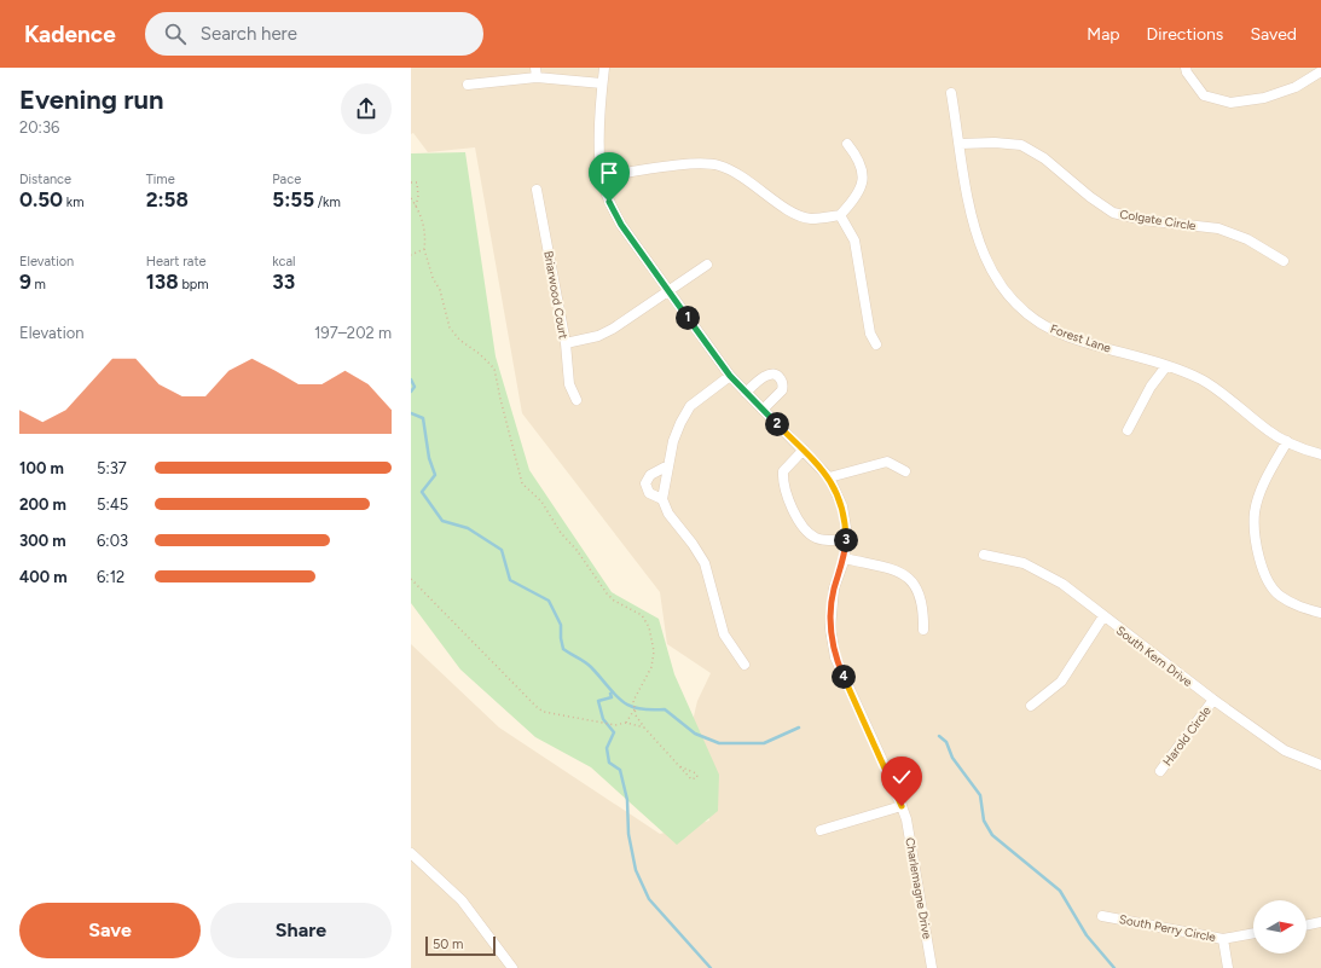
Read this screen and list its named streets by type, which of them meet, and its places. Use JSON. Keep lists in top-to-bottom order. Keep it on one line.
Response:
{"streets":{"street":["Colgate Circle","Briarwood Court","Forest Lane","South Kern Drive","Harold Circle","Charlemagne Drive","South Perry Circle"]},"crossings":[["Colgate Circle","Forest Lane"],["South Kern Drive","Harold Circle"]],"scale_bar":"50 m","north":"right","page":{"header":"Kadence","search":"Search here","nav":["Map","Directions","Saved"],"heading":["Evening run","20:36"],"stats":[["Distance","0.50 km"],["Time","2:58"],["Pace","5:55 /km"],["Elevation","9 m"],["Heart rate","138 bpm"],["kcal","33"]],"pins":["1","2","3","4"],"chart":["Elevation","197–202 m"],"list":[{"name":"100 m","note":"5:37"},{"name":"200 m","note":"5:45"},{"name":"300 m","note":"6:03"},{"name":"400 m","note":"6:12"}],"buttons":["Save","Share"],"scale":"50 m"}}
